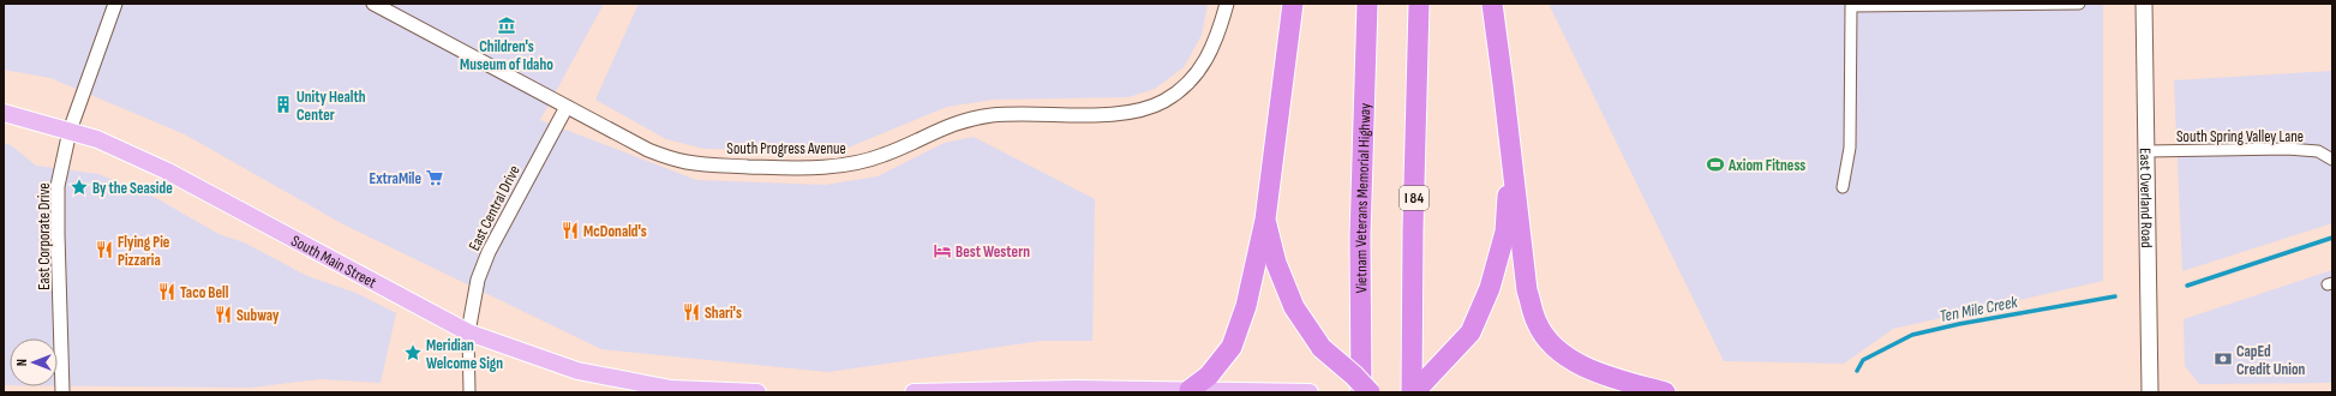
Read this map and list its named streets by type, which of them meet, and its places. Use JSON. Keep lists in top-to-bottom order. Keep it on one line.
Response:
{"streets":{"highway":["Vietnam Veterans Memorial Highway","I 84"],"main road":["East Overland Road","South Main Street"],"street":["South Spring Valley Lane","South Progress Avenue","East Central Drive","East Corporate Drive"]},"crossings":[["South Spring Valley Lane","East Overland Road"],["South Progress Avenue","East Central Drive"],["East Central Drive","South Main Street"],["East Corporate Drive","South Main Street"]],"water":["Ten Mile Creek"],"places":{"museum":["Children's Museum of Idaho"],"building":["Unity Health Center"],"sports":["Axiom Fitness"],"supermarket":["ExtraMile"],"place":["By the Seaside","Meridian Welcome Sign"],"restaurant":["McDonald's","Flying Pie Pizzaria","Taco Bell","Shari's","Subway"],"hotel":["Best Western"],"bank":["CapEd Credit Union"]},"north":"left"}
